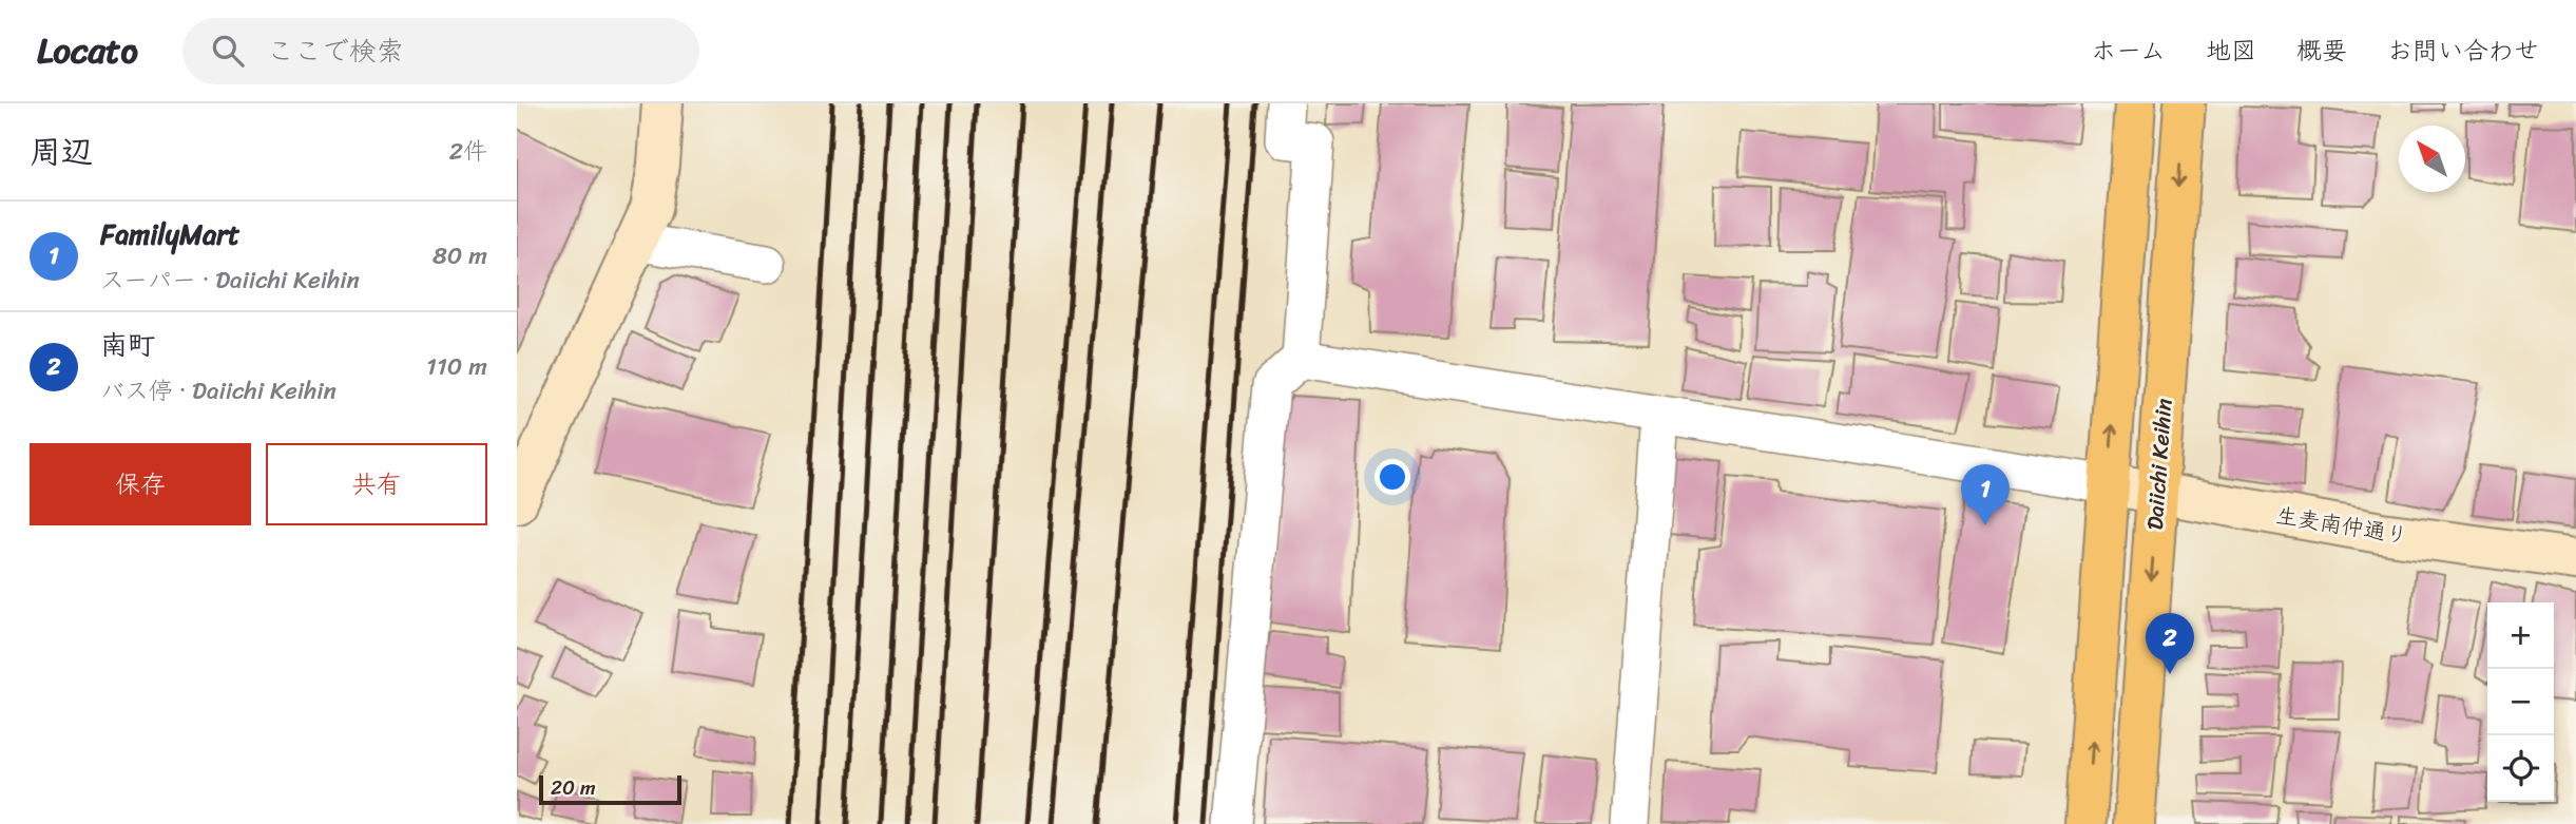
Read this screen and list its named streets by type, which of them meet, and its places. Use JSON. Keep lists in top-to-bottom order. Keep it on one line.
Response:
{"streets":{"highway":["Daiichi Keihin"],"street":["生麦南仲通り"]},"crossings":[["Daiichi Keihin","生麦南仲通り"]],"scale_bar":"20 m","north":"top left","page":{"header":"Locato","search":"ここで検索","nav":["ホーム","地図","概要","お問い合わせ"],"heading":["周辺","2件"],"list":[{"mark":"1","name":"FamilyMart","note":"スーパー · Daiichi Keihin","value":"80 m"},{"mark":"2","name":"南町","note":"バス停 · Daiichi Keihin","value":"110 m"}],"buttons":["保存","共有"],"pins":["1","2"],"map_buttons":["+","−"],"scale":"20 m"}}
